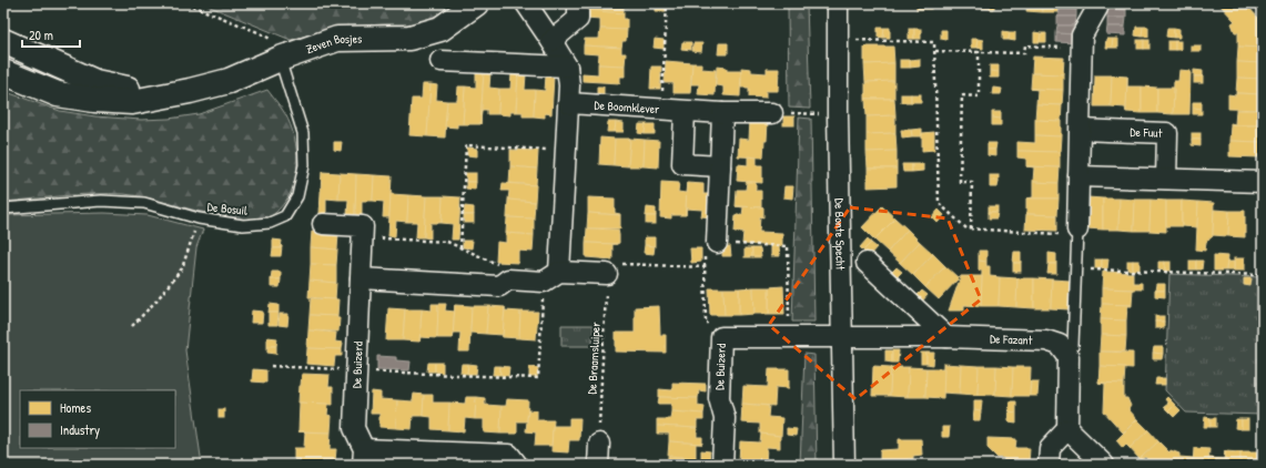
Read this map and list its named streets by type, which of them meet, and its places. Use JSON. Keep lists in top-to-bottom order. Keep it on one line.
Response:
{"streets":{"street":["Zeven Bosjes","De Boomklever","De Fuut","De Bonte Specht","De Fazant","De Buizerd"],"lane":["De Bosuil"],"path":["De Braamsluiper"]},"crossings":[["Zeven Bosjes","De Bosuil"],["De Bonte Specht","De Fazant"],["De Bonte Specht","De Buizerd"],["De Fazant","De Buizerd"]],"legend":["Homes","Industry"],"scale_bar":"20 m"}
